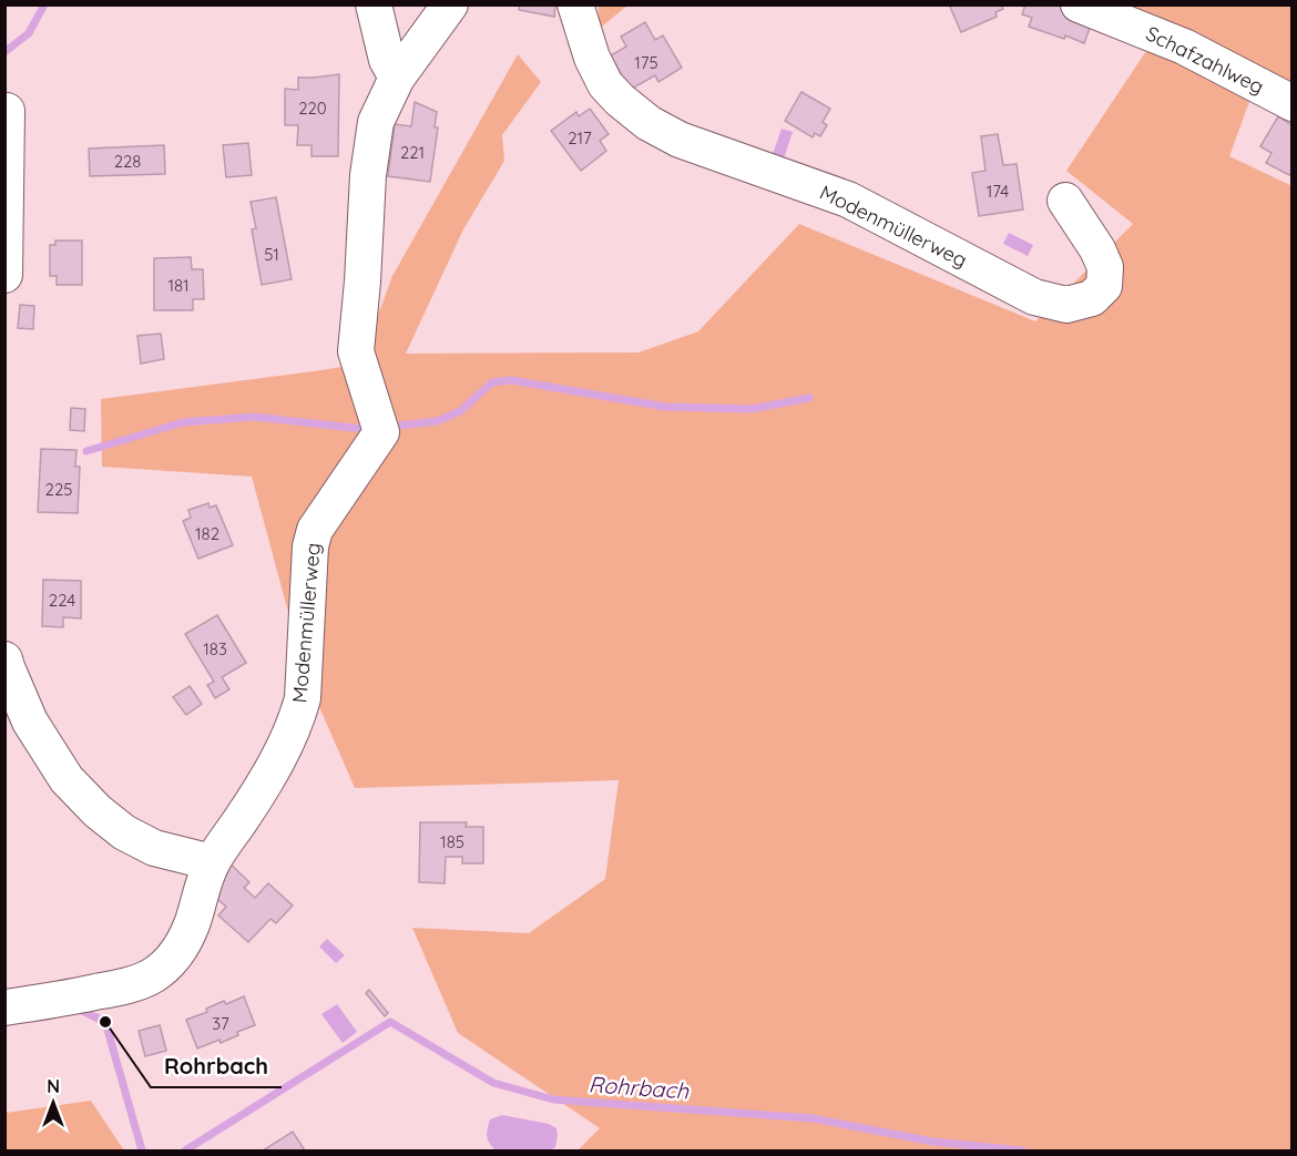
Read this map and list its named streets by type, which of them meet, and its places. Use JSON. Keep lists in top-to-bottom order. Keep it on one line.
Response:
{"streets":{"street":["Schafzahlweg","Modenmüllerweg"]},"water":["Rohrbach"],"places":["Rohrbach"],"house_numbers":["175","220","217","221","228","174","51","181","225","182","224","183","185","37"],"north":"top"}
